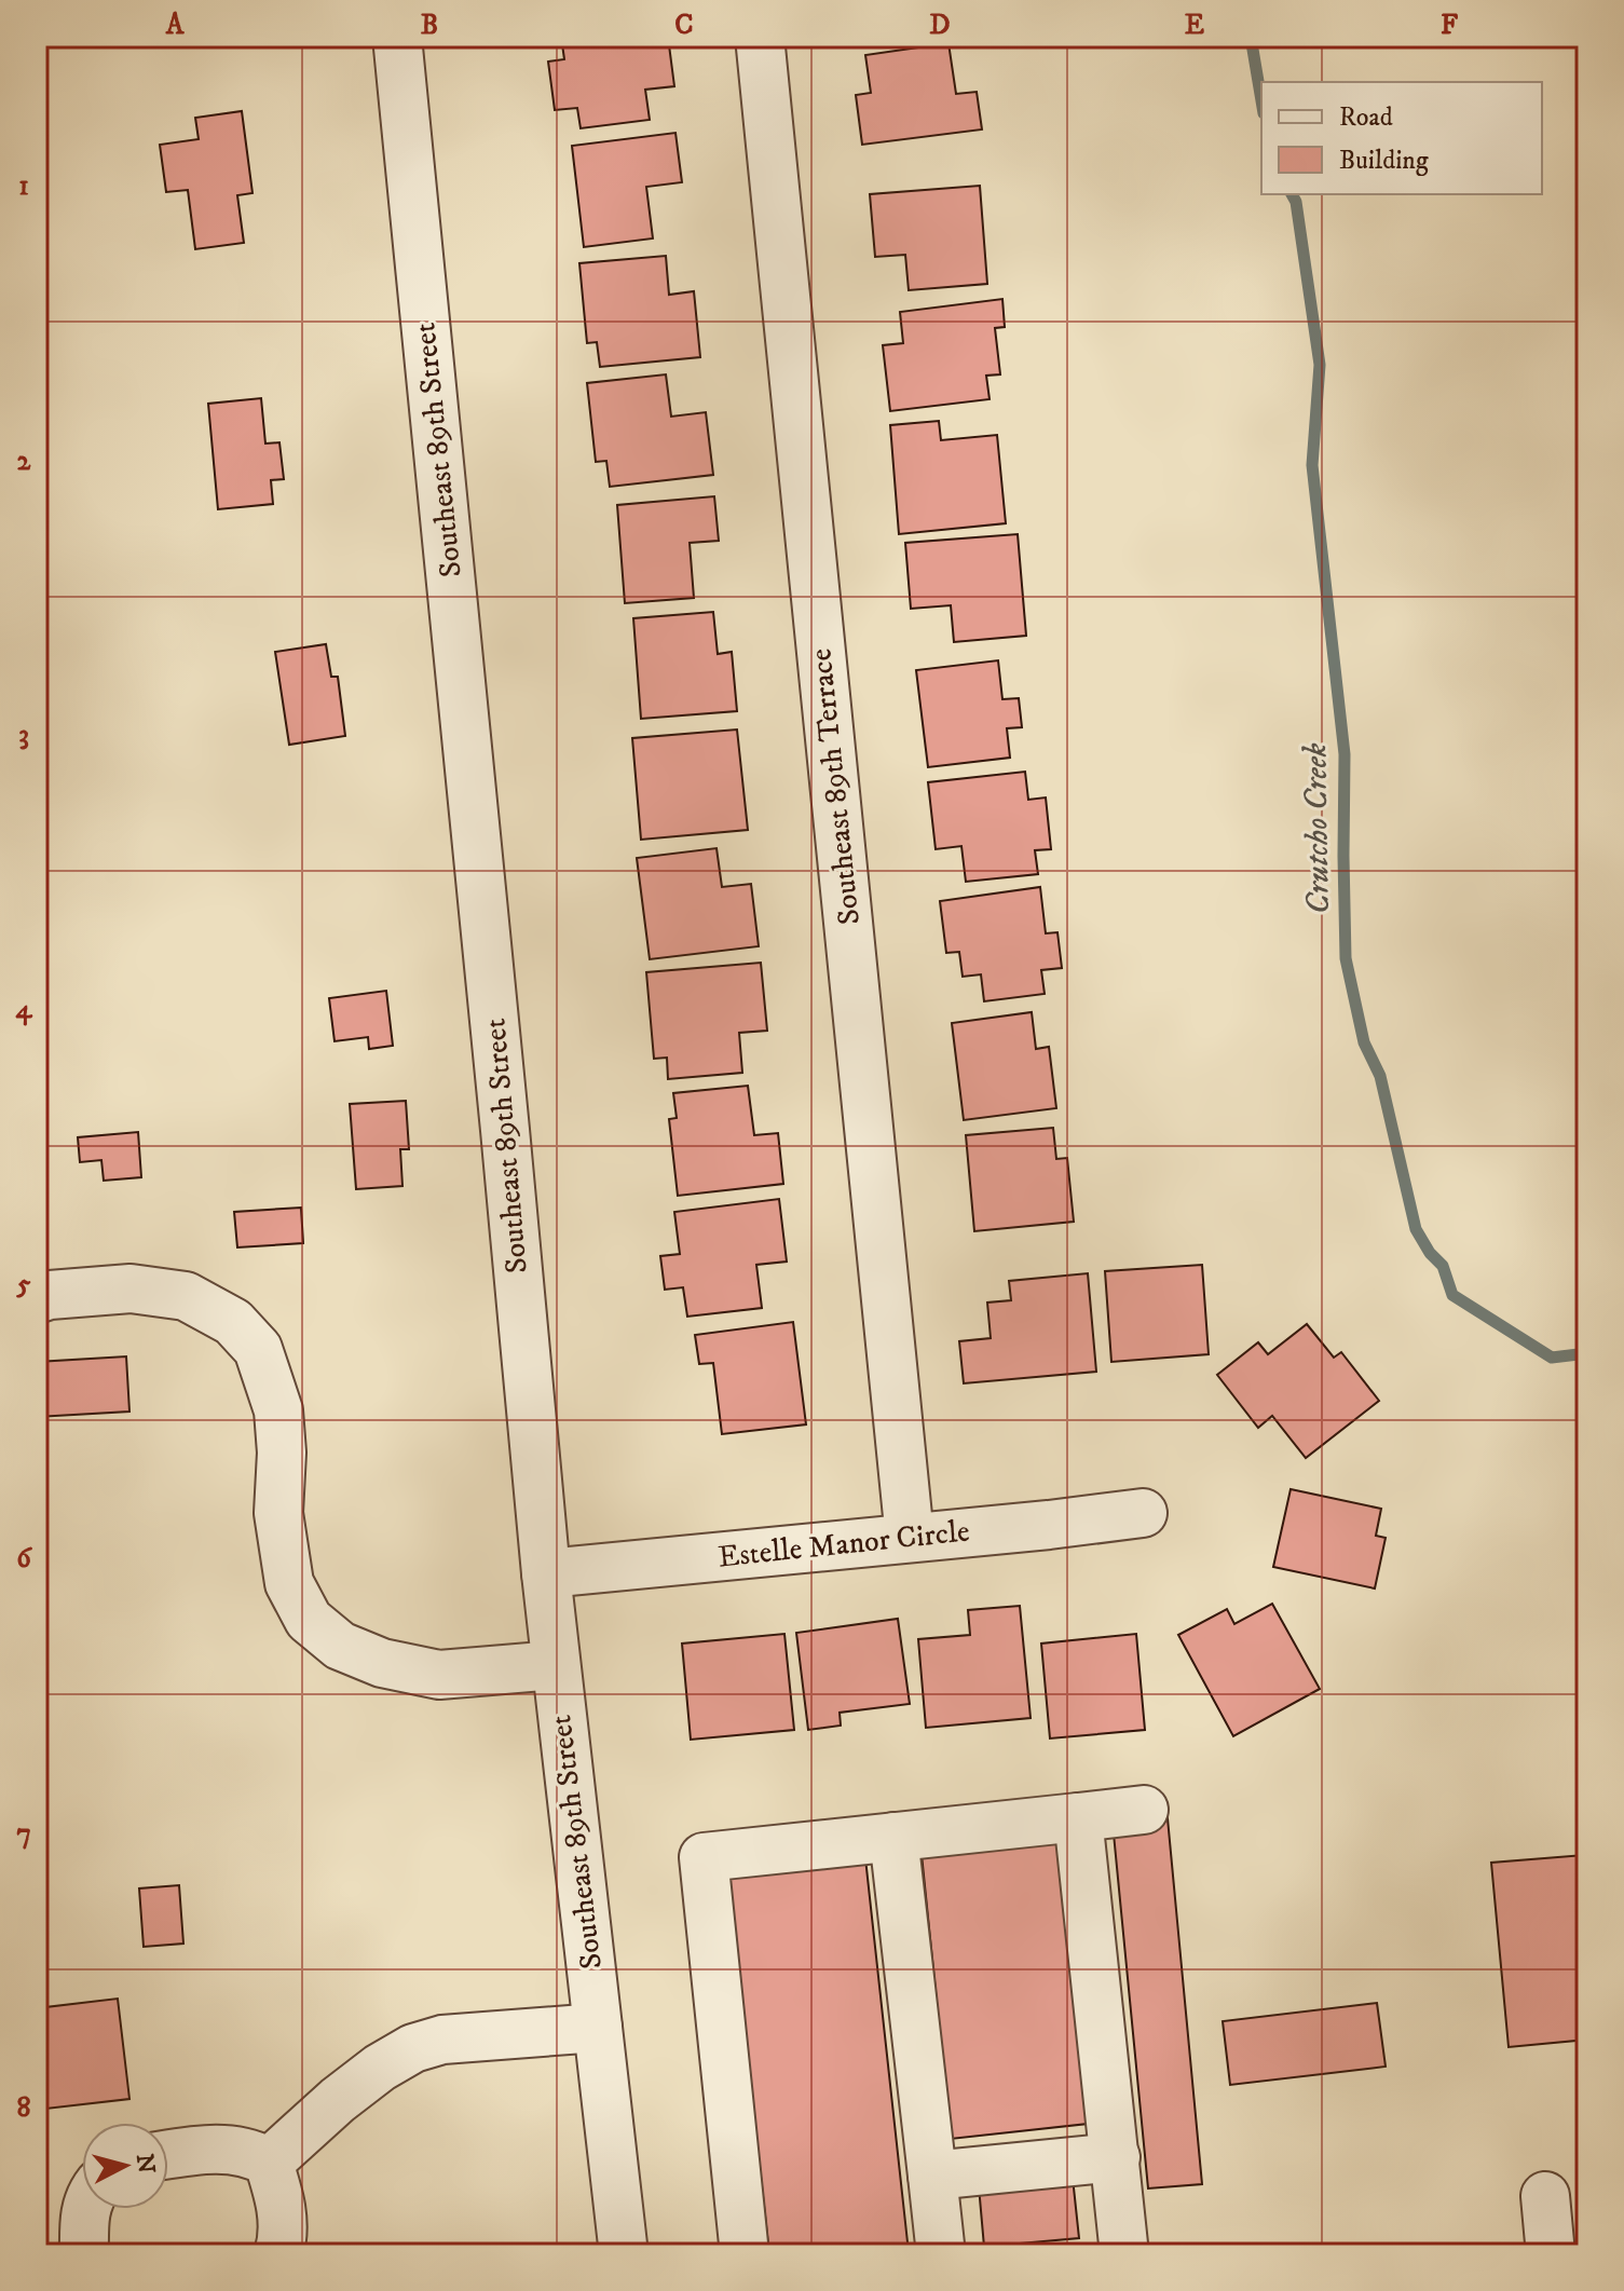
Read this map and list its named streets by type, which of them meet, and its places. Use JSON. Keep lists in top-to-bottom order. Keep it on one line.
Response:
{"streets":{"street":["Southeast 89th Street","Southeast 89th Terrace","Estelle Manor Circle"]},"crossings":[["Southeast 89th Street","Estelle Manor Circle"],["Southeast 89th Terrace","Estelle Manor Circle"]],"water":["Crutcho Creek"],"legend":["Road","Building"],"north":"right","grid":{"columns":["A","B","C","D","E","F"],"rows":["1","2","3","4","5","6","7","8"]}}
